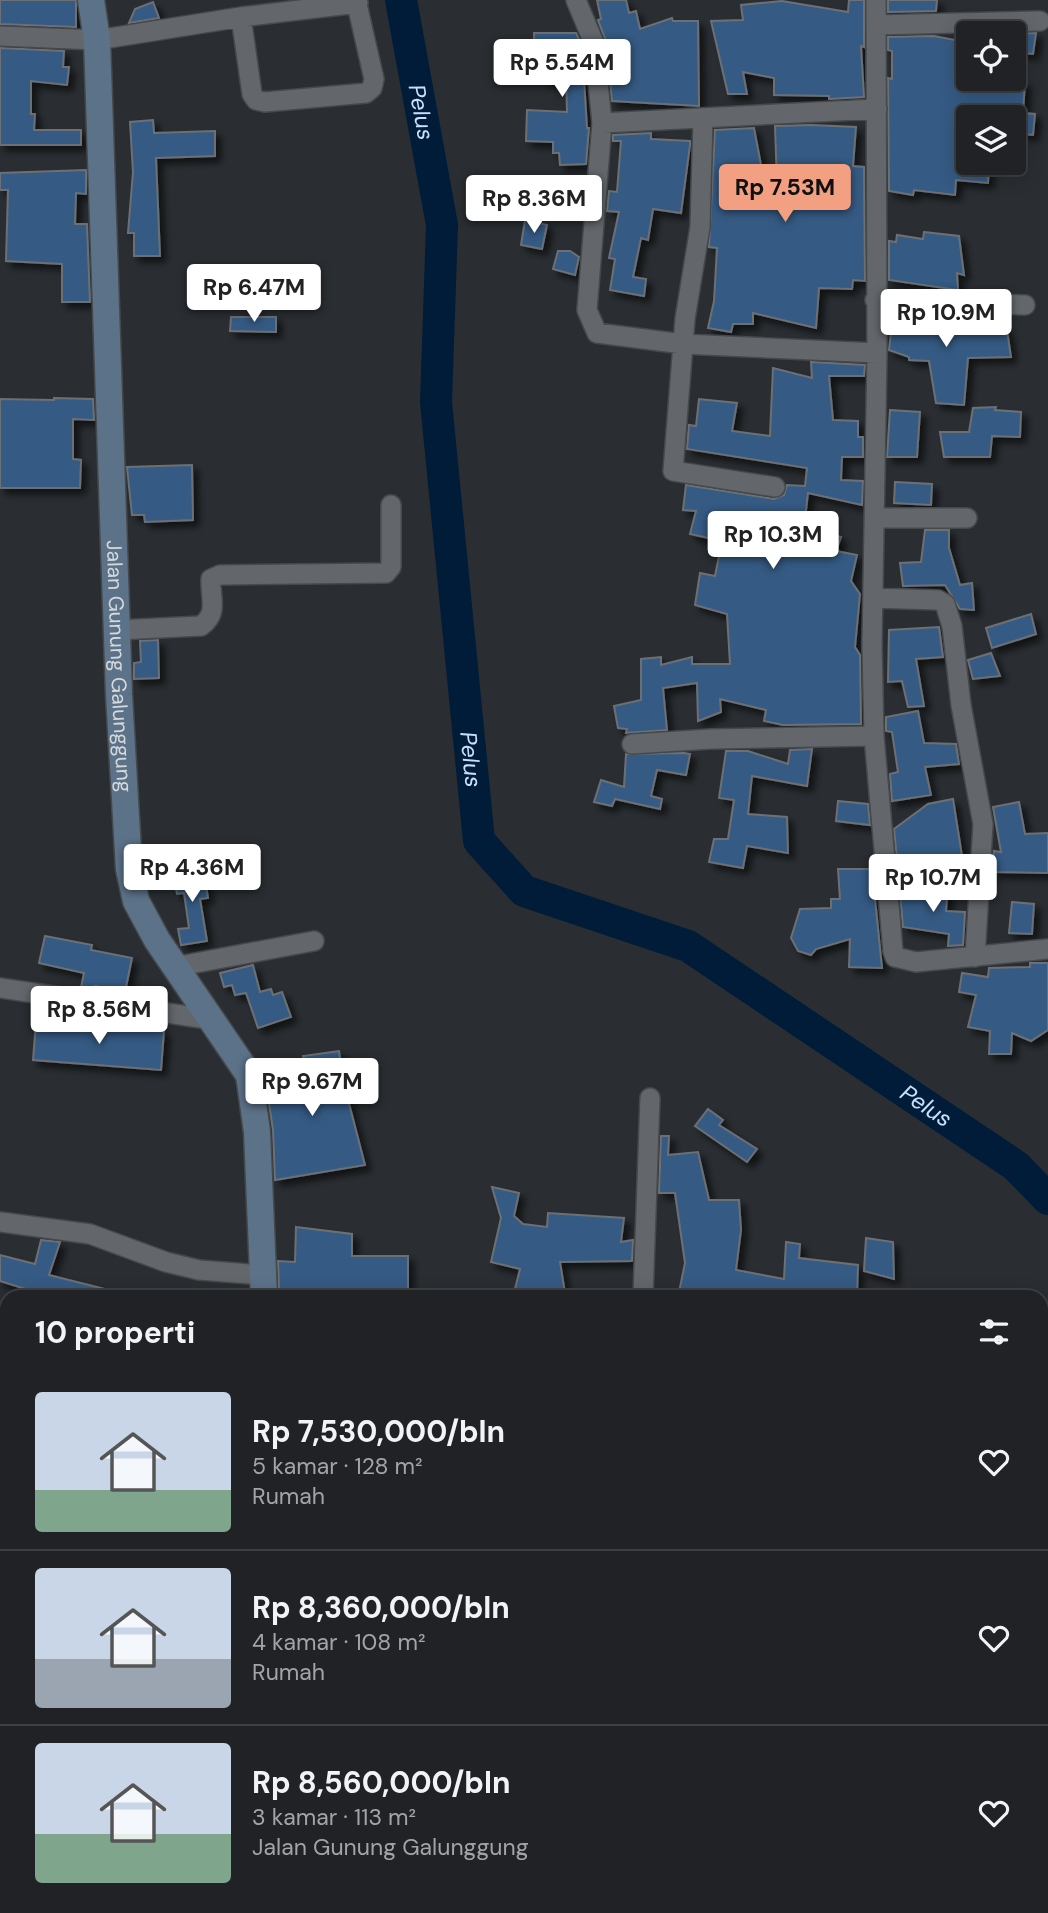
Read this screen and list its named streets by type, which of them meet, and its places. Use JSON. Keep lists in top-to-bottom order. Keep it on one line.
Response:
{"streets":{"street":["Jalan Gunung Galunggung"]},"water":["Pelus"],"page":{"price":["Rp 5.54M","Rp 7.53M","Rp 8.36M","Rp 6.47M","Rp 10.9M","Rp 10.3M","Rp 4.36M","Rp 10.7M","Rp 8.56M","Rp 9.67M"],"heading":"10 properti","list":[{"name":"Rp 7,530,000/bln","note":"5 kamar · 128 m² · Rumah"},{"name":"Rp 8,360,000/bln","note":"4 kamar · 108 m² · Rumah"},{"name":"Rp 8,560,000/bln","note":"3 kamar · 113 m² · Jalan Gunung Galunggung"}]}}
